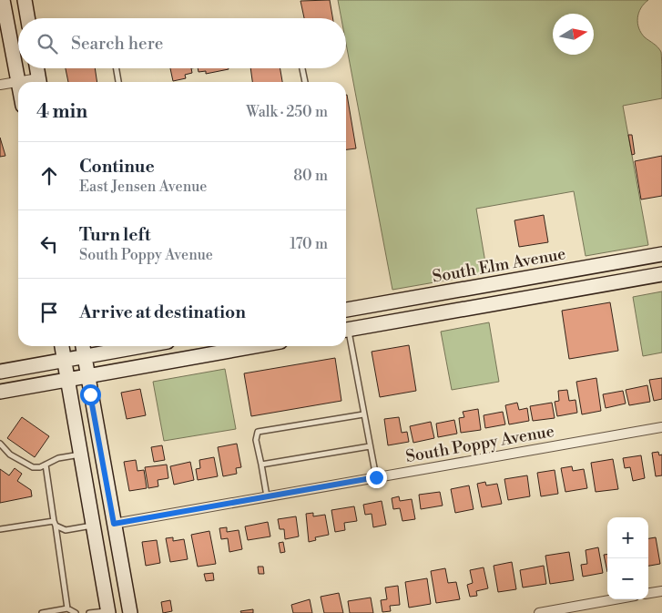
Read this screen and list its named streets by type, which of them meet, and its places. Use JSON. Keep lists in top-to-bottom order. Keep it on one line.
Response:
{"streets":{"main road":["South Elm Avenue"],"street":["South Poppy Avenue"]},"north":"right","page":{"search":"Search here","heading":["4 min","Walk · 250 m"],"list":[["Continue","East Jensen Avenue","80 m"],["Turn left","South Poppy Avenue","170 m"],"Arrive at destination"],"map_buttons":["+","−"]}}
